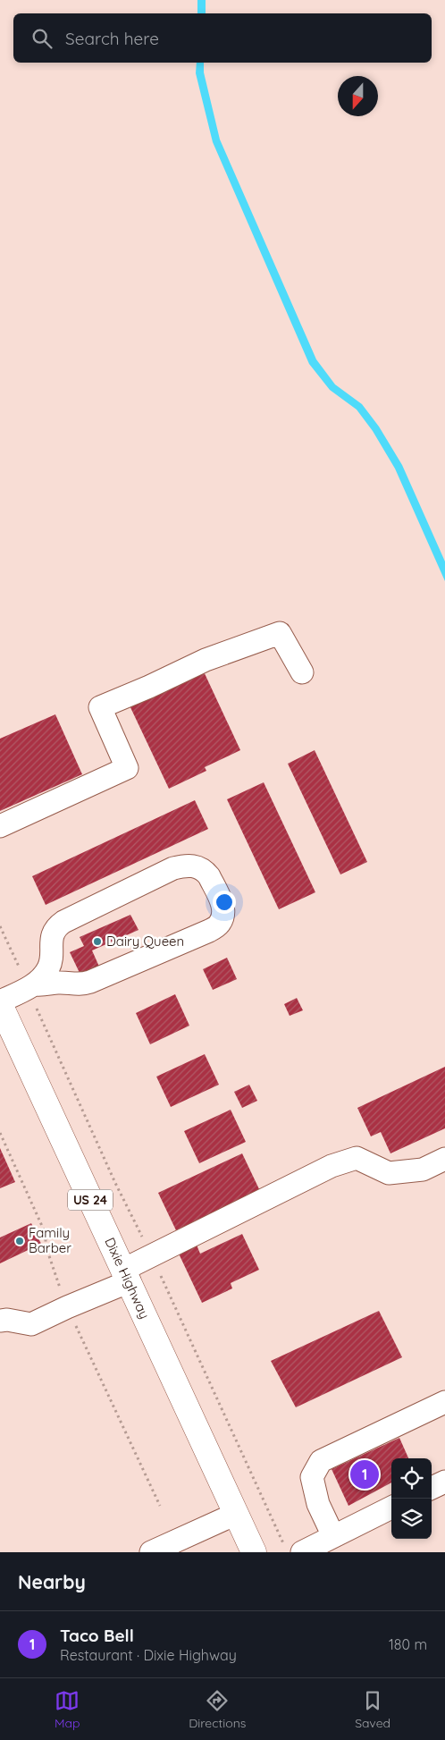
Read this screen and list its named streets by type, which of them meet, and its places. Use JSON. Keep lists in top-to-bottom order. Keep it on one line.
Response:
{"streets":{"main road":["US 24","Dixie Highway"]},"places":["Dairy Queen","Family Barber"],"north":"bottom","page":{"search":"Search here","pins":"1","heading":"Nearby","list":[{"mark":"1","name":"Taco Bell","note":"Restaurant · Dixie Highway","value":"180 m"}],"nav":["Map","Directions","Saved"]}}
